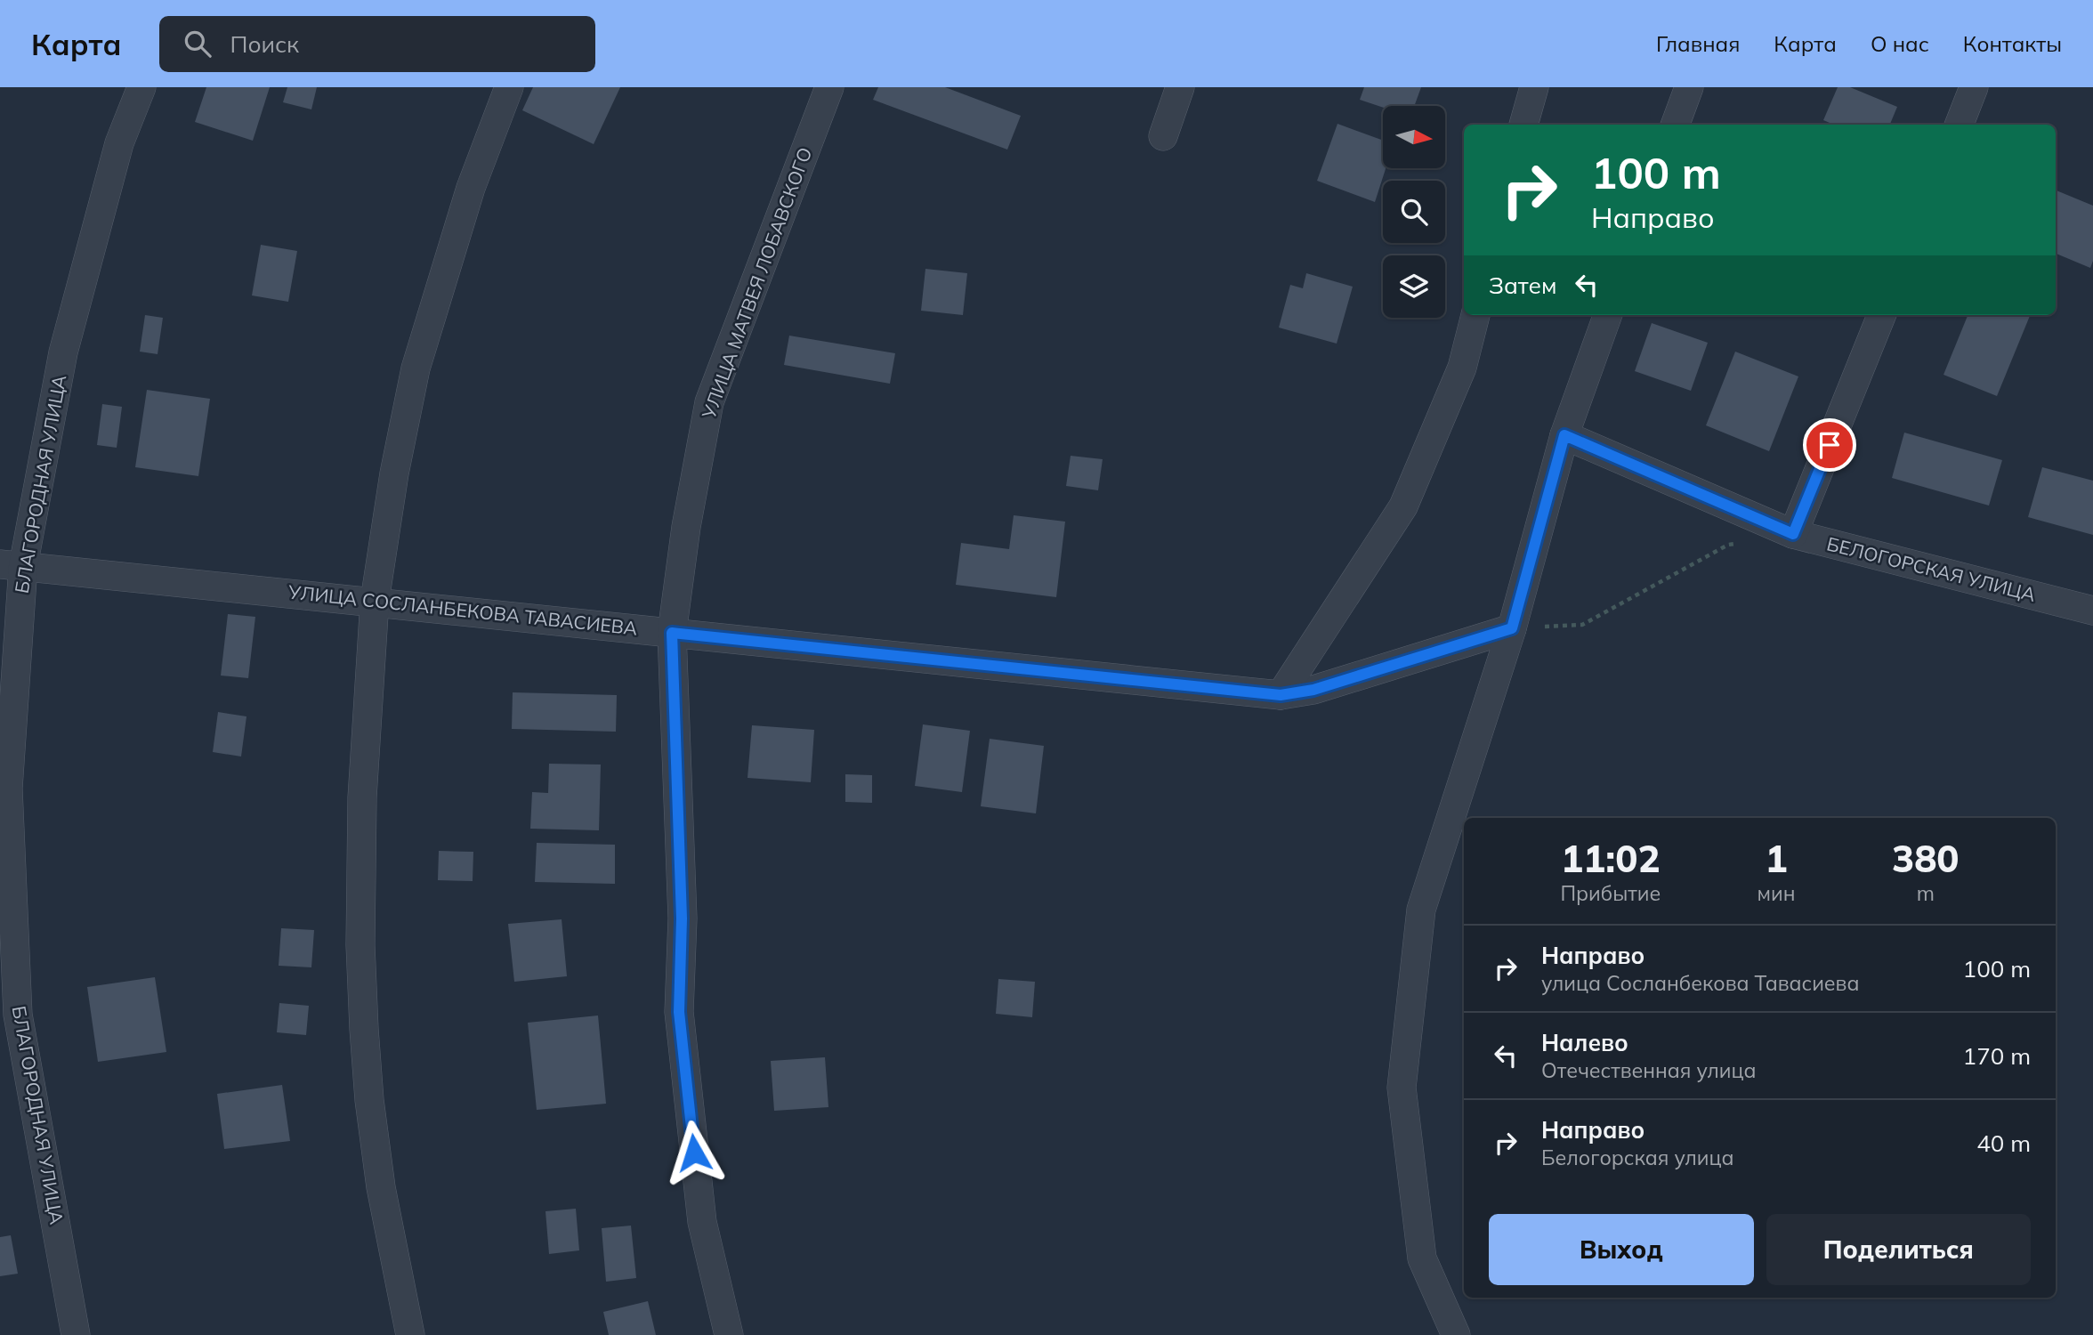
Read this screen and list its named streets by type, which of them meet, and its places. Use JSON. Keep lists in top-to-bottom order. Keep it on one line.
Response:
{"streets":{"street":["УЛИЦА МАТВЕЯ ЛОБАВСКОГО","БЛАГОРОДНАЯ УЛИЦА","БЕЛОГОРСКАЯ УЛИЦА","УЛИЦА СОСЛАНБЕКОВА ТАВАСИЕВА"]},"crossings":[["УЛИЦА МАТВЕЯ ЛОБАВСКОГО","УЛИЦА СОСЛАНБЕКОВА ТАВАСИЕВА"],["БЛАГОРОДНАЯ УЛИЦА","УЛИЦА СОСЛАНБЕКОВА ТАВАСИЕВА"]],"north":"right","page":{"header":"Карта","search":"Поиск","nav":["Главная","Карта","О нас","Контакты"],"turn":["100 m","Направо"],"then":"Затем","eta":["11:02","Прибытие","1","мин","380","m"],"list":[{"name":"Направо","note":"улица Сосланбекова Тавасиева","value":"100 m"},{"name":"Налево","note":"Отечественная улица","value":"170 m"},{"name":"Направо","note":"Белогорская улица","value":"40 m"}],"buttons":["Выход","Поделиться"]}}
